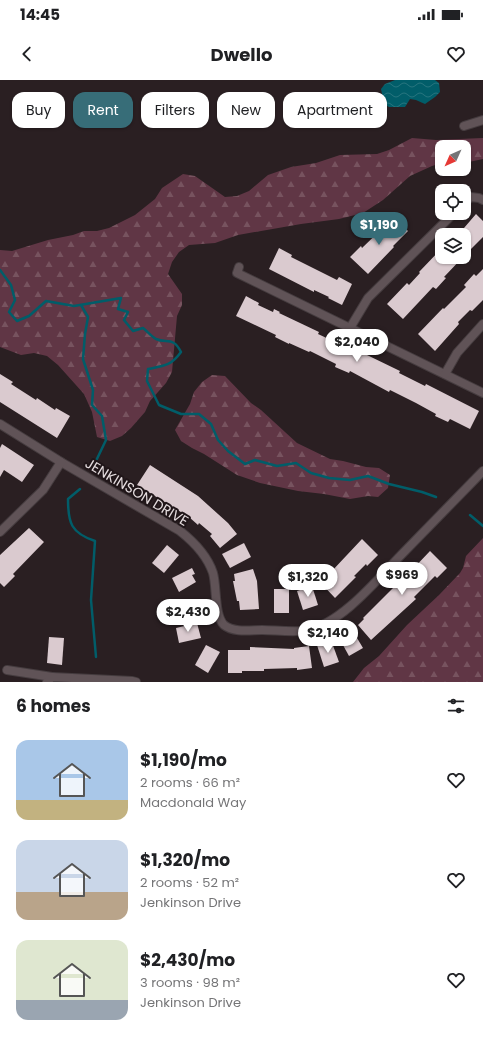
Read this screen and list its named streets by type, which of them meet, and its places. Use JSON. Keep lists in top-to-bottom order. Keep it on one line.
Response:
{"streets":{"street":["JENKINSON DRIVE"]},"north":"bottom left","page":{"status":"14:45","header":"Dwello","chip":["Buy","Rent","Filters","New","Apartment"],"price":["$1,190","$2,040","$969","$1,320","$2,430","$2,140"],"heading":"6 homes","list":[{"name":"$1,190/mo","note":"2 rooms · 66 m² · Macdonald Way"},{"name":"$1,320/mo","note":"2 rooms · 52 m² · Jenkinson Drive"},{"name":"$2,430/mo","note":"3 rooms · 98 m² · Jenkinson Drive"}]}}
